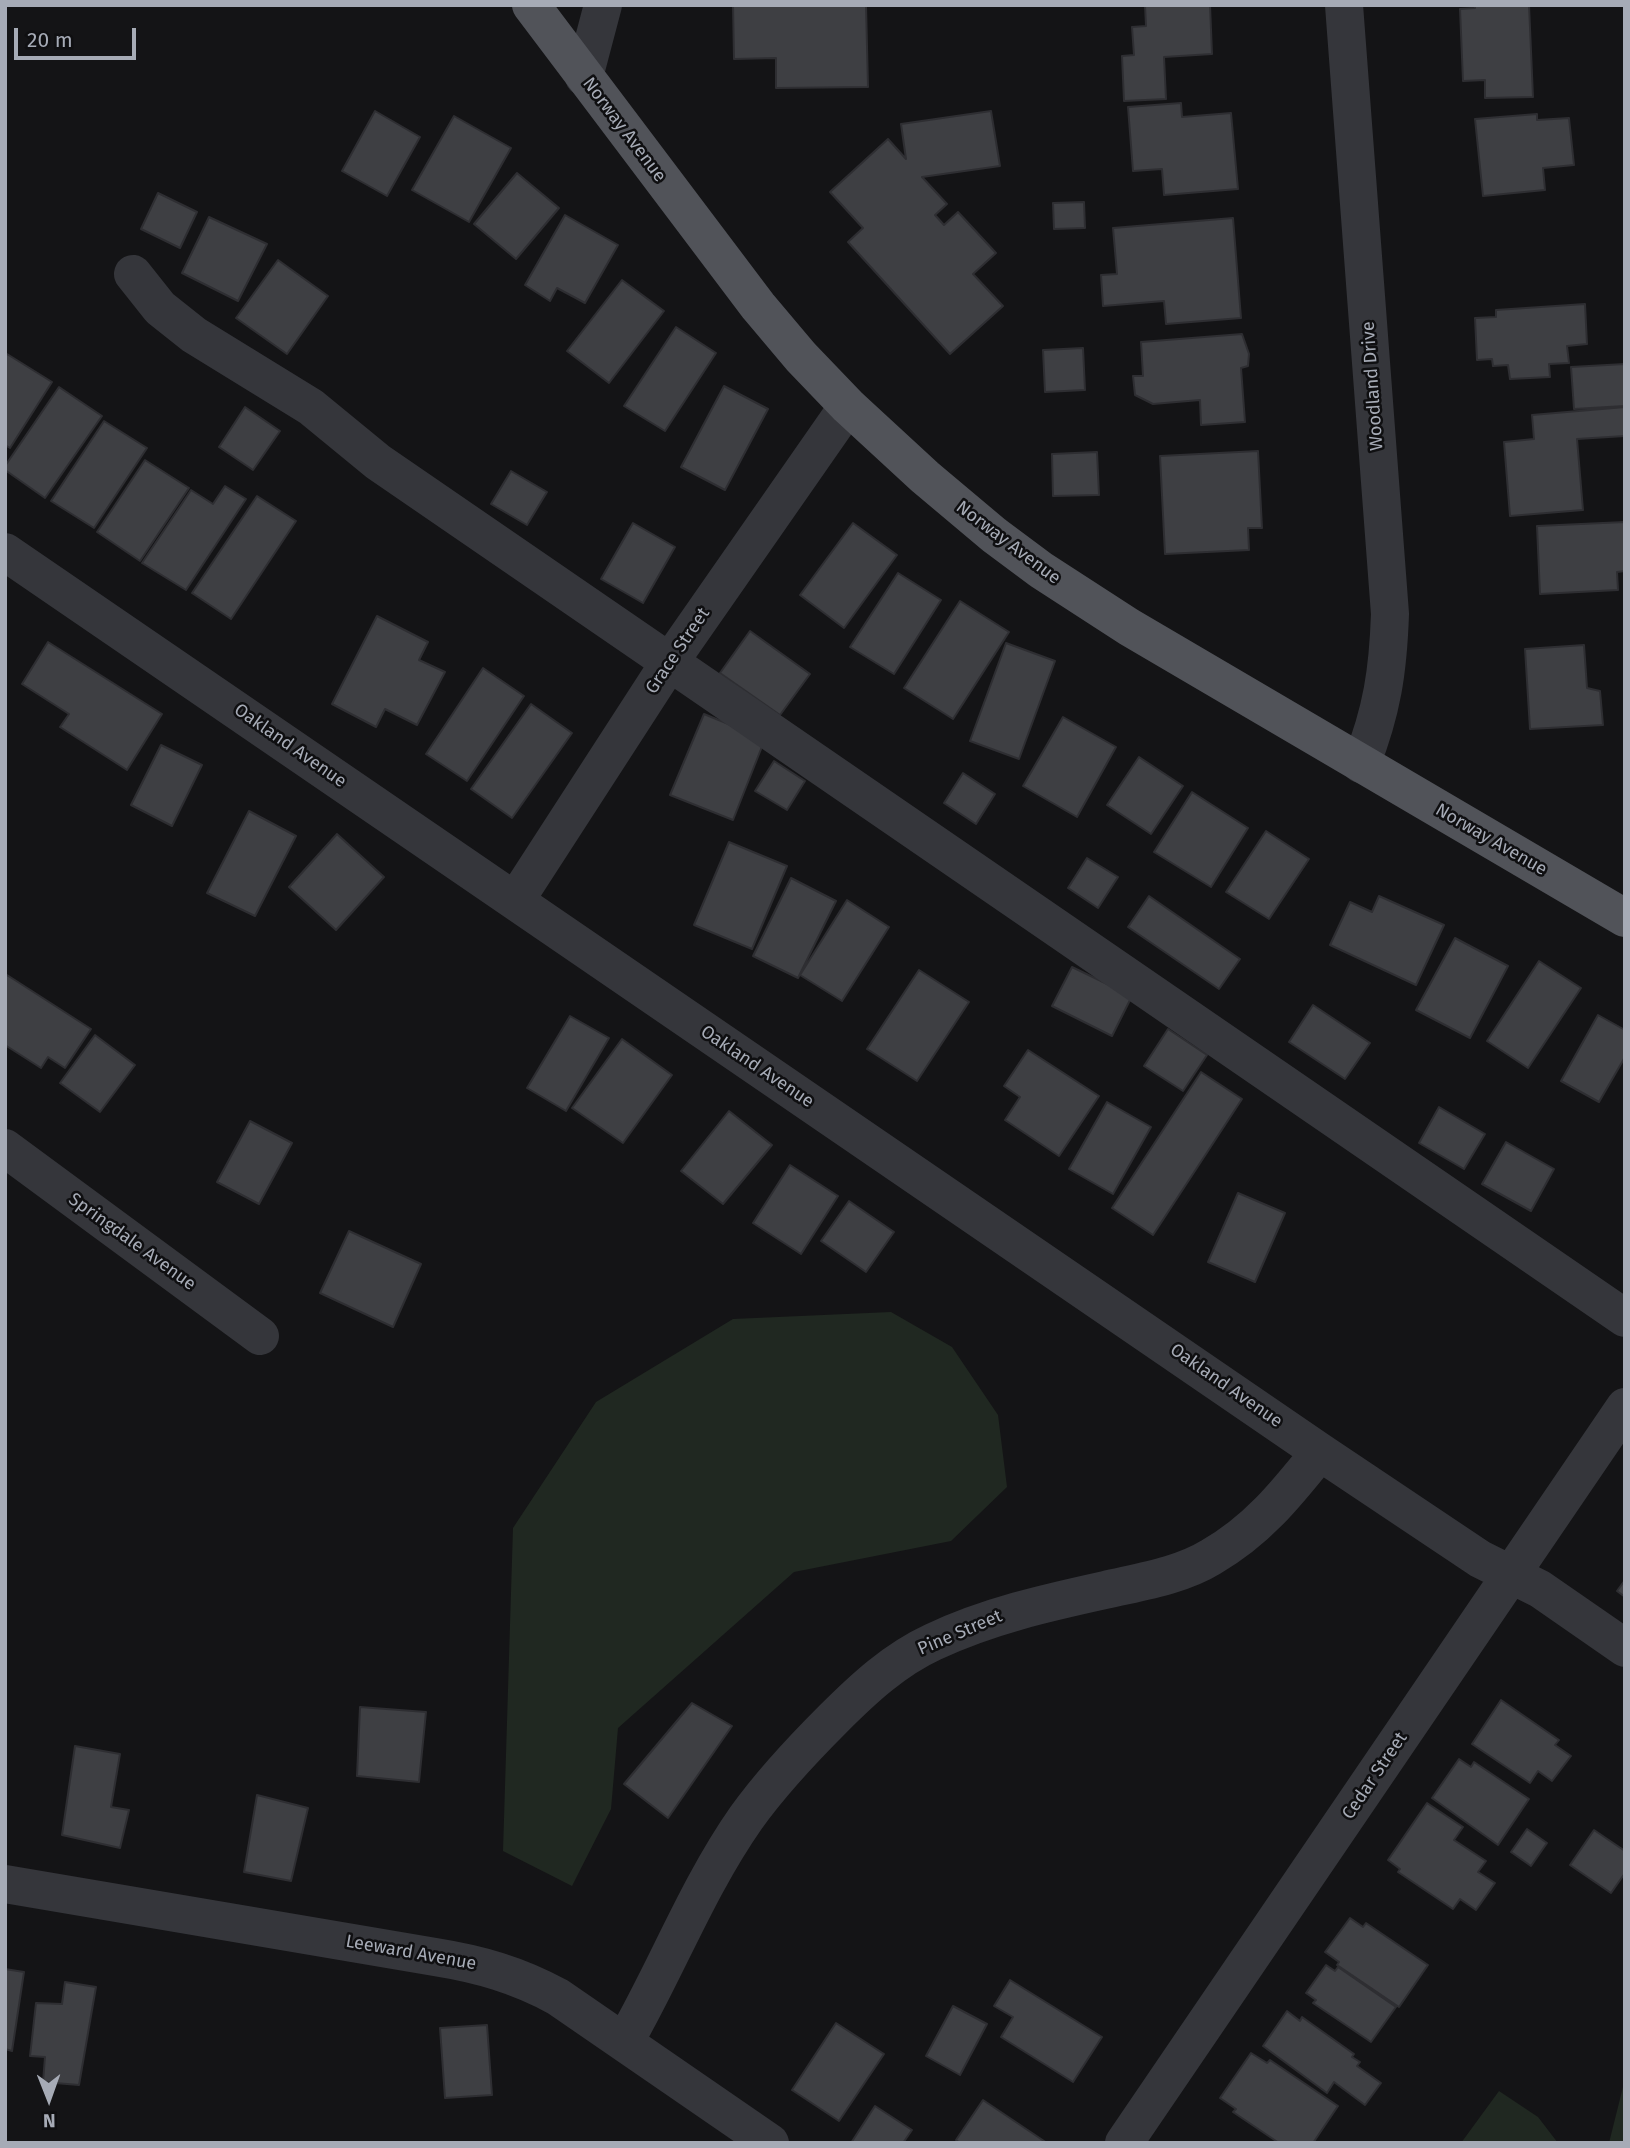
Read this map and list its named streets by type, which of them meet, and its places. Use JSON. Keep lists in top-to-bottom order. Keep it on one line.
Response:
{"streets":{"main road":["Norway Avenue"],"street":["Woodland Drive","Grace Street","Oakland Avenue","Springdale Avenue","Pine Street","Cedar Street","Leeward Avenue"]},"crossings":[["Norway Avenue","Woodland Drive"],["Norway Avenue","Grace Street"],["Grace Street","Oakland Avenue"],["Oakland Avenue","Pine Street"],["Oakland Avenue","Cedar Street"],["Pine Street","Leeward Avenue"]],"scale_bar":"20 m","north":"bottom"}
